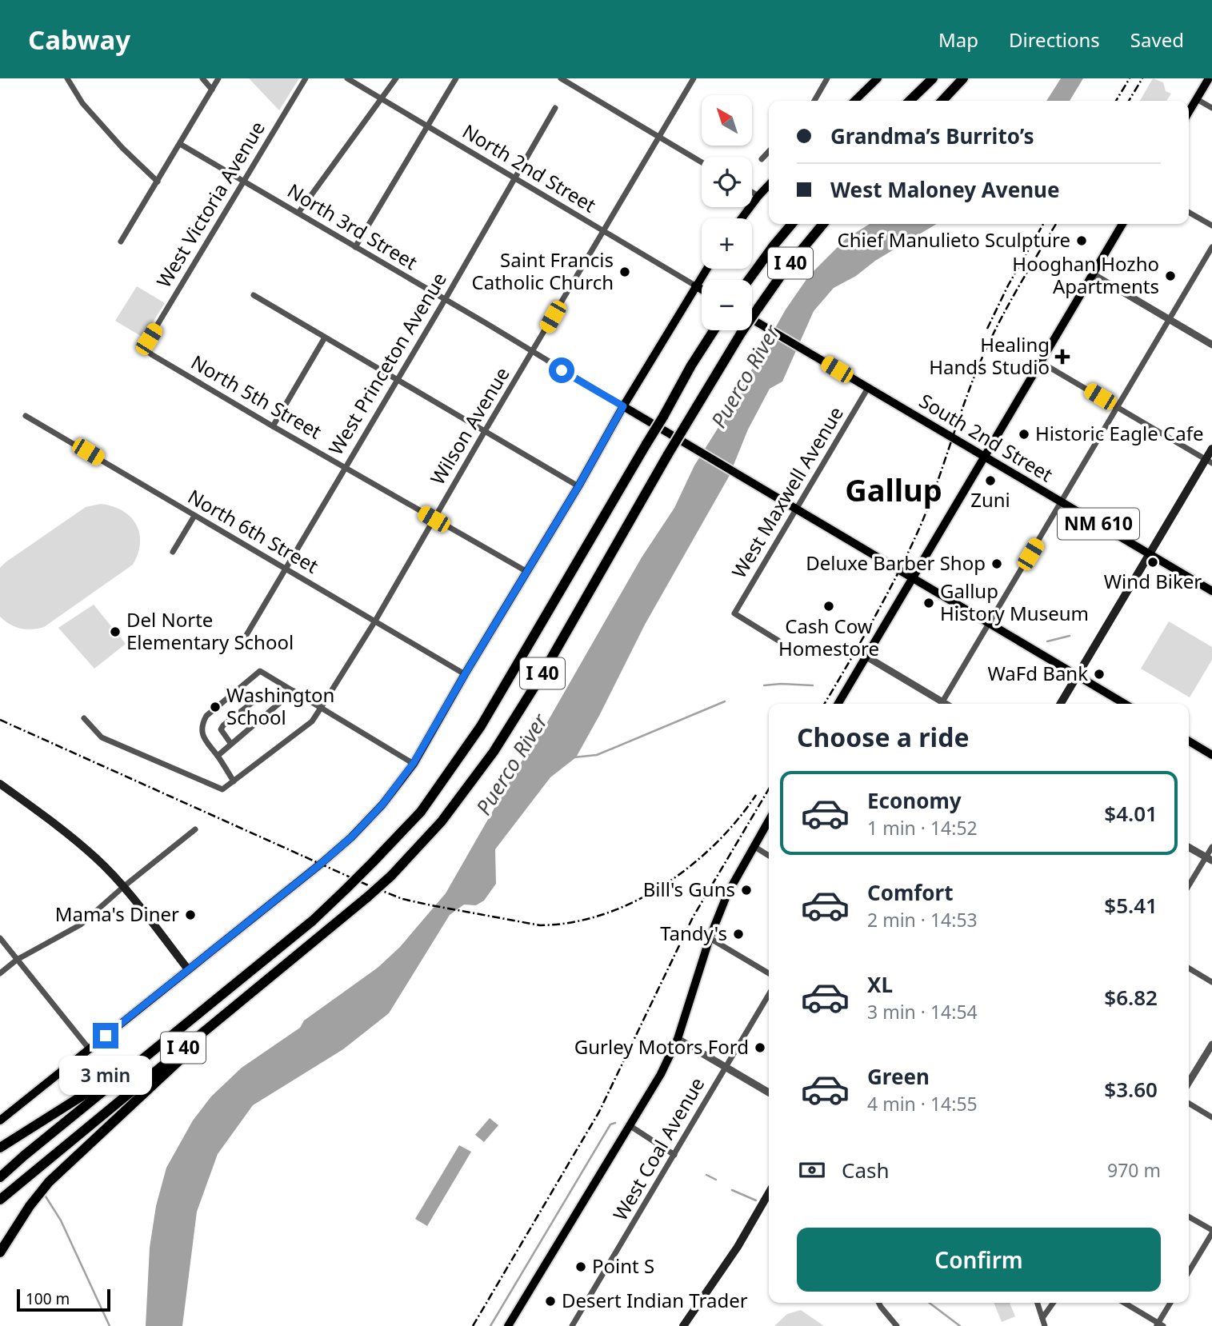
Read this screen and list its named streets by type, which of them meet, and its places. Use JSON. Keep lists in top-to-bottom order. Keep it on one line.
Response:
{"streets":{"highway":["I 40"],"main road":["South 2nd Street","NM 610"],"street":["North 2nd Street","West Victoria Avenue","North 3rd Street","West Princeton Avenue","North 5th Street","Wilson Avenue","West Maxwell Avenue","North 6th Street","West Coal Avenue"]},"crossings":[["North 2nd Street","West Princeton Avenue"],["North 2nd Street","Wilson Avenue"],["West Victoria Avenue","North 3rd Street"],["West Victoria Avenue","North 5th Street"],["North 3rd Street","West Princeton Avenue"],["North 3rd Street","Wilson Avenue"],["West Princeton Avenue","North 5th Street"],["West Princeton Avenue","North 6th Street"],["North 5th Street","Wilson Avenue"],["Wilson Avenue","North 6th Street"],["South 2nd Street","West Maxwell Avenue"]],"districts":["Gallup"],"water":["Puerco River"],"places":{"other":["Chief Manulieto Sculpture","Saint Francis Catholic Church","Hooghan Hozho Apartments","Historic Eagle Cafe","Zuni","Wind Biker","Deluxe Barber Shop","Gallup History Museum","Cash Cow Homestore","Del Norte Elementary School","WaFd Bank","Washington School","Bill's Guns","Mama's Diner","Tandy's","Gurley Motors Ford","Point S","Desert Indian Trader"],"health":["Healing Hands Studio"]},"scale_bar":"100 m","north":"top left","page":{"header":"Cabway","nav":["Map","Directions","Saved"],"map_buttons":["+","−"],"banner":["Grandma’s Burrito’s","West Maloney Avenue"],"heading":"Choose a ride","list":[{"name":"Economy","note":"1 min · 14:52","value":"$4.01"},{"name":"Comfort","note":"2 min · 14:53","value":"$5.41"},{"name":"XL","note":"3 min · 14:54","value":"$6.82"},{"name":"Green","note":"4 min · 14:55","value":"$3.60"}],"bubble":"3 min","pay":["Cash","970 m"],"buttons":"Confirm","scale":"100 m"}}
